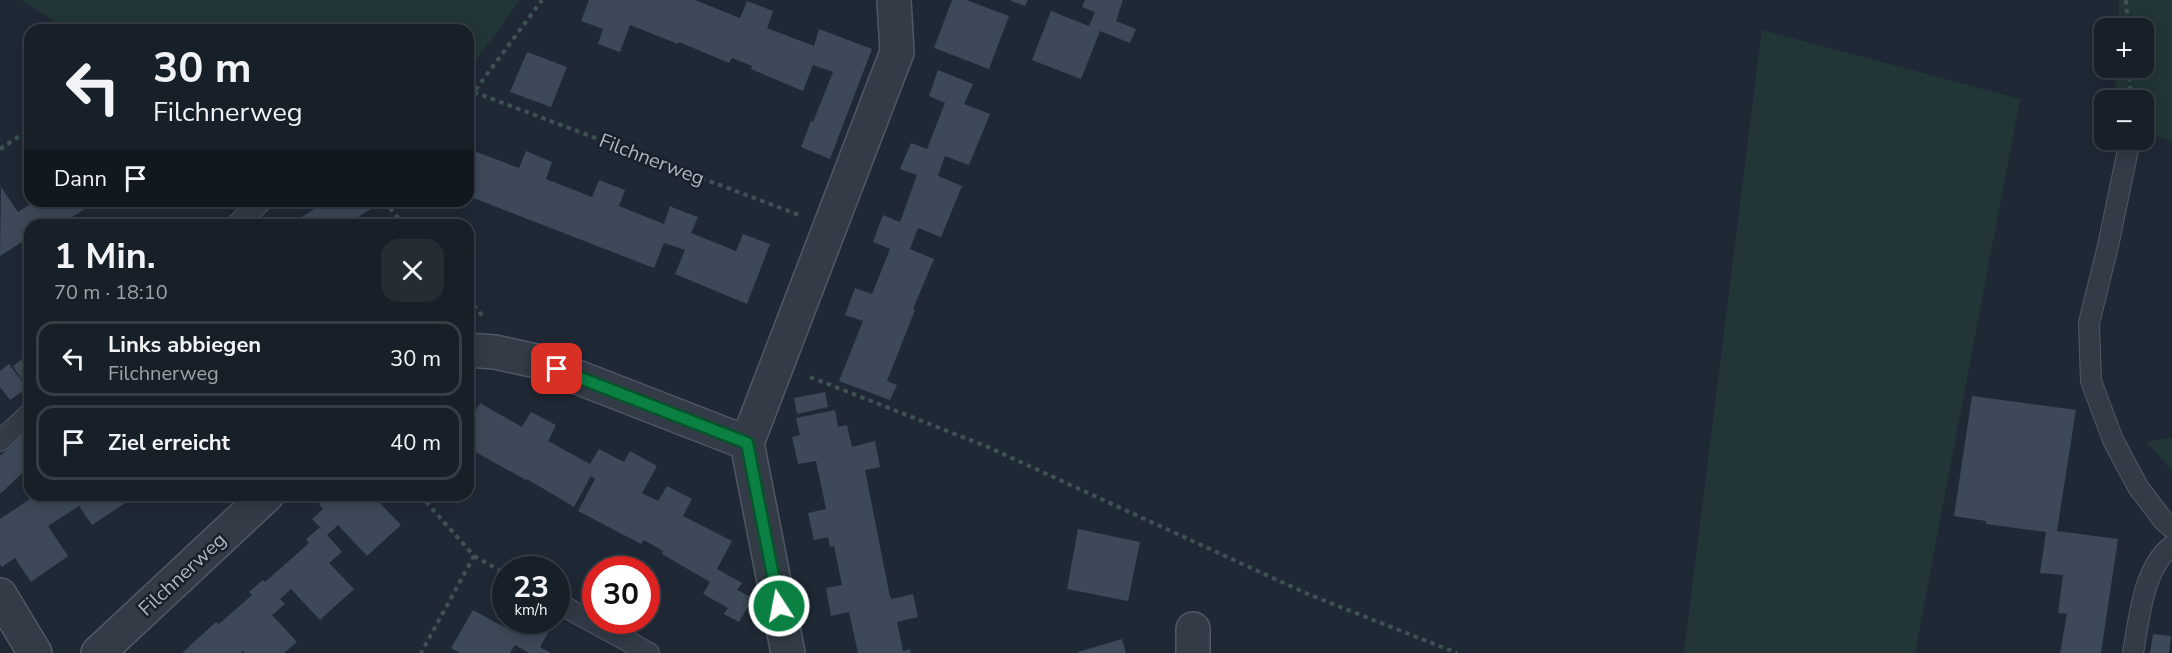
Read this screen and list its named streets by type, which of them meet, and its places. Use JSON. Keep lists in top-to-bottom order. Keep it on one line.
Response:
{"streets":{"street":["Filchnerweg"]},"page":{"map_buttons":["+","−"],"turn":["30 m","Filchnerweg"],"then":"Dann","heading":["1 Min.","70 m · 18:10"],"list":[{"name":"Links abbiegen","note":"Filchnerweg","value":"30 m"},{"name":"Ziel erreicht","value":"40 m"}],"speed":"23 km/h","limit":"30"}}
